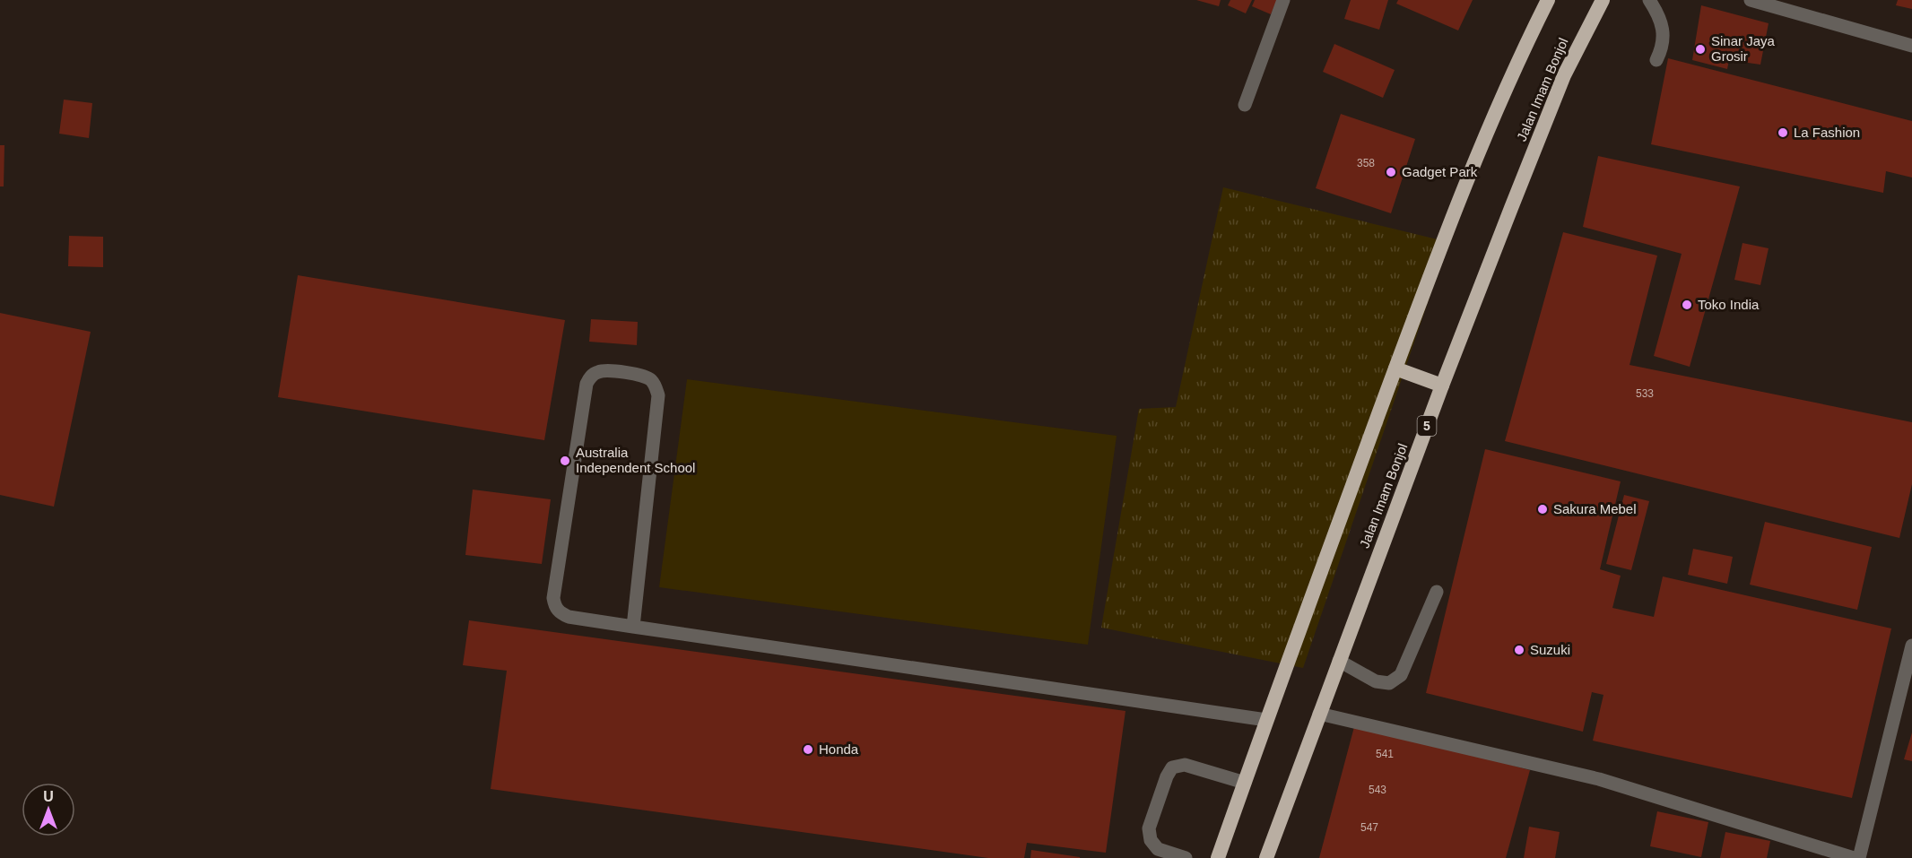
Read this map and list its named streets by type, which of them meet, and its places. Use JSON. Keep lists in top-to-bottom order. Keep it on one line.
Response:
{"streets":{"highway":["Jalan Imam Bonjol","5"]},"places":["Sinar Jaya Grosir","La Fashion","Gadget Park","Toko India","Australia Independent School","Sakura Mebel","Suzuki","Honda"],"house_numbers":["358","533","541","543","547"],"north":"top"}
